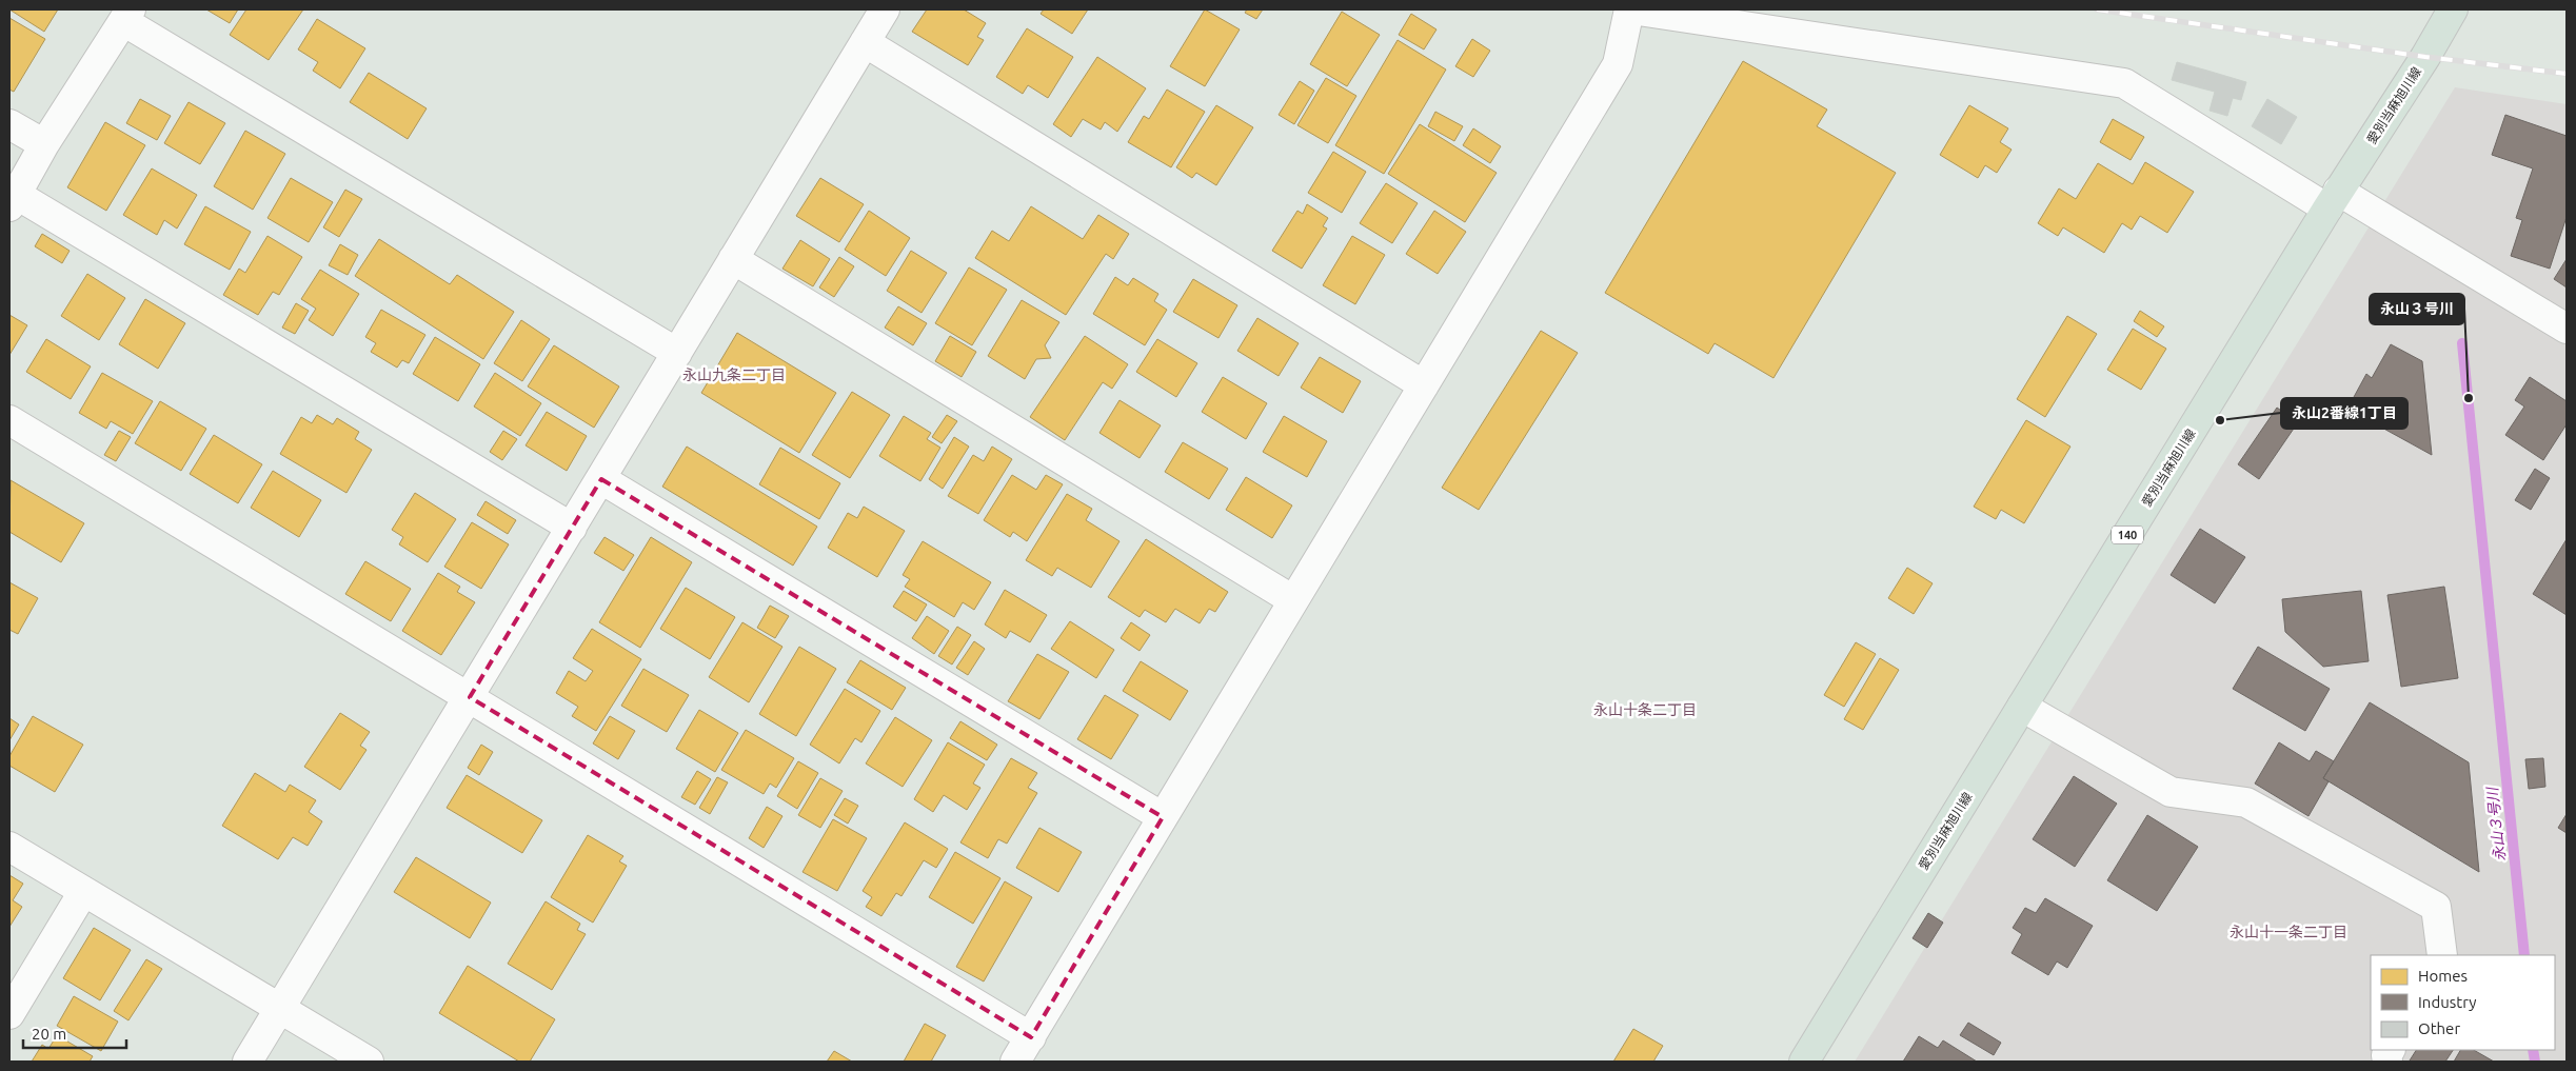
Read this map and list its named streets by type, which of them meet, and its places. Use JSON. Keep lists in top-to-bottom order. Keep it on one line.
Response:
{"streets":{"main road":["愛別当麻旭川線","140"]},"districts":["永山九条二丁目","永山十条二丁目","永山十一条二丁目"],"water":["永山３号川"],"places":["永山３号川","永山2番線1丁目"],"legend":["Homes","Industry","Other"],"scale_bar":"20 m"}
